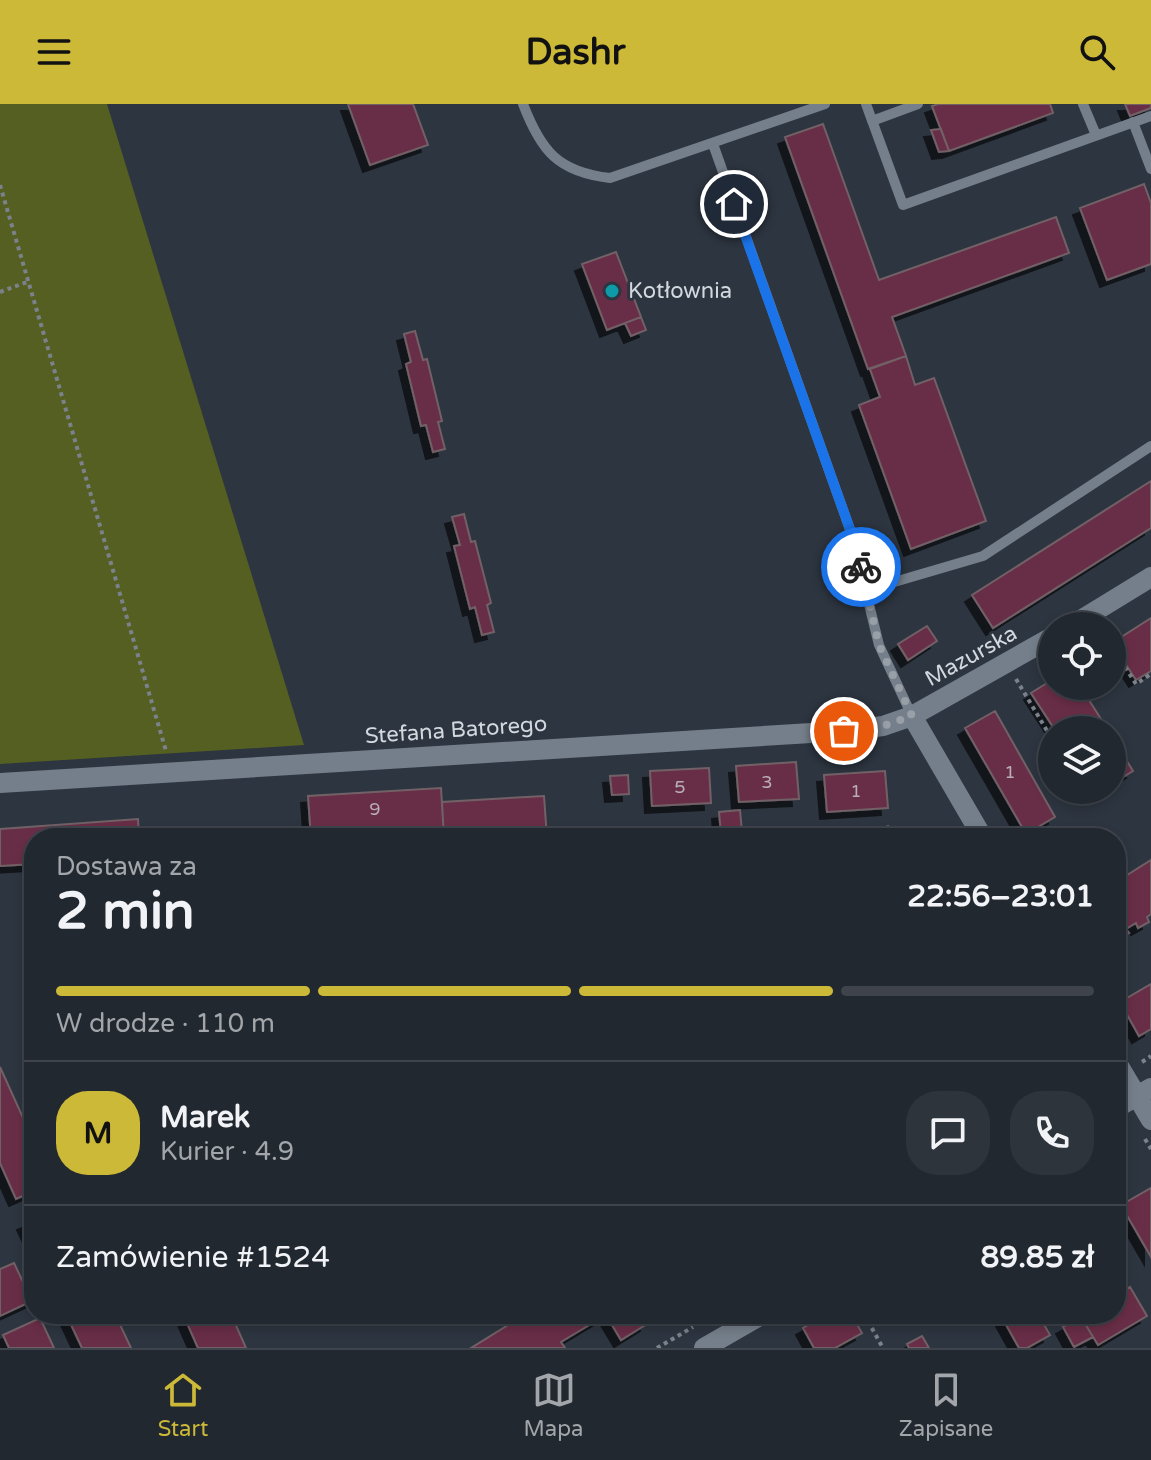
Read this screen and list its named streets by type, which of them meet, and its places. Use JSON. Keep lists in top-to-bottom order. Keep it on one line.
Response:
{"streets":{"street":["Mazurska","Stefana Batorego"]},"crossings":[["Mazurska","Stefana Batorego"]],"places":["Kotłownia"],"house_numbers":["1","3","5","1","9"],"page":{"header":"Dashr","heading":["2 min","Dostawa za","22:56–23:01"],"panel":["Marek","Kurier · 4.9","Zamówienie #1524","89.85 zł"],"bar":"W drodze · 110 m","round":"M","tabs":["Start","Mapa","Zapisane"]}}
